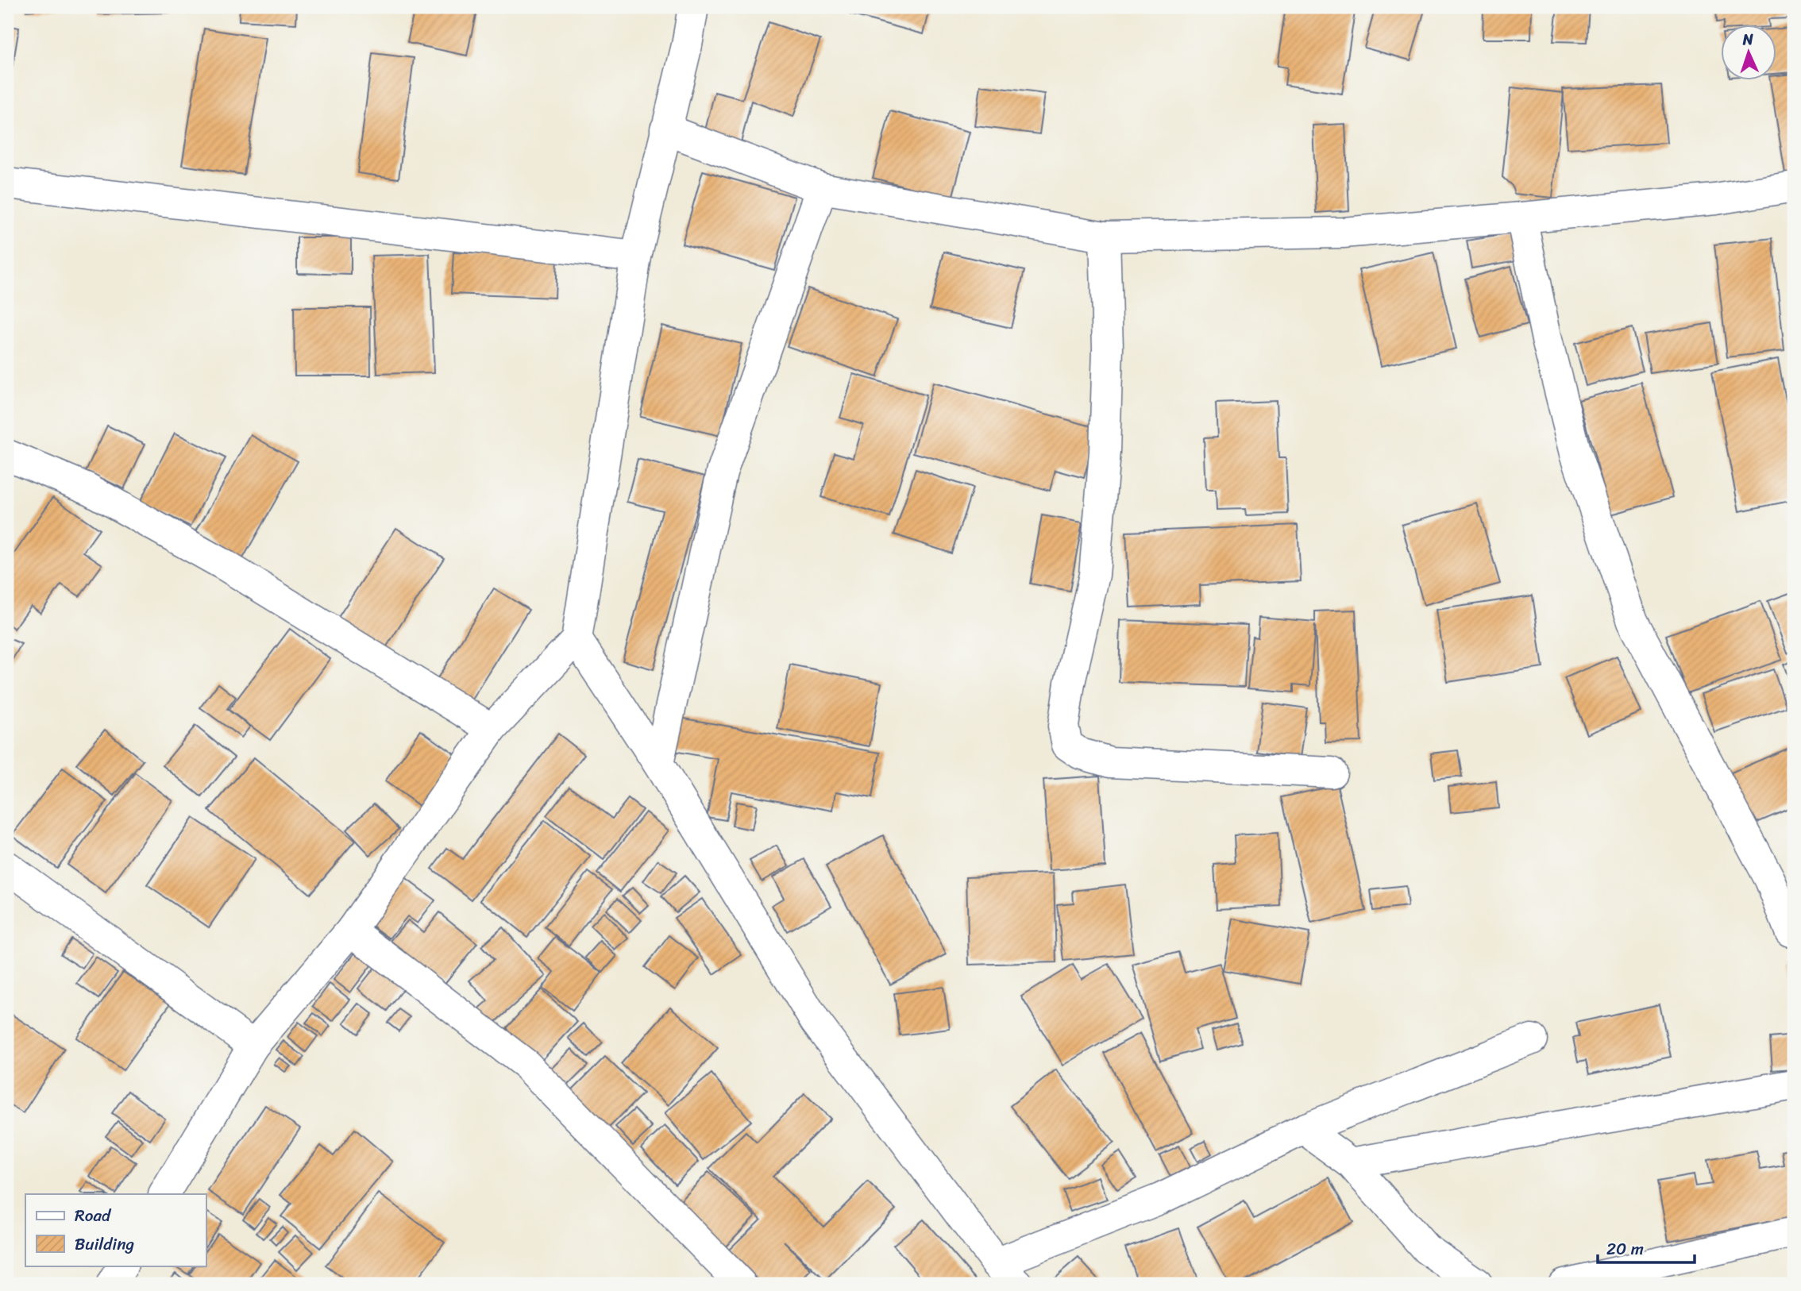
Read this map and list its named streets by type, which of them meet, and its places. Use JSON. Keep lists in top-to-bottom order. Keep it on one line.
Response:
{"legend":["Road","Building"],"scale_bar":"20 m","north":"top"}
